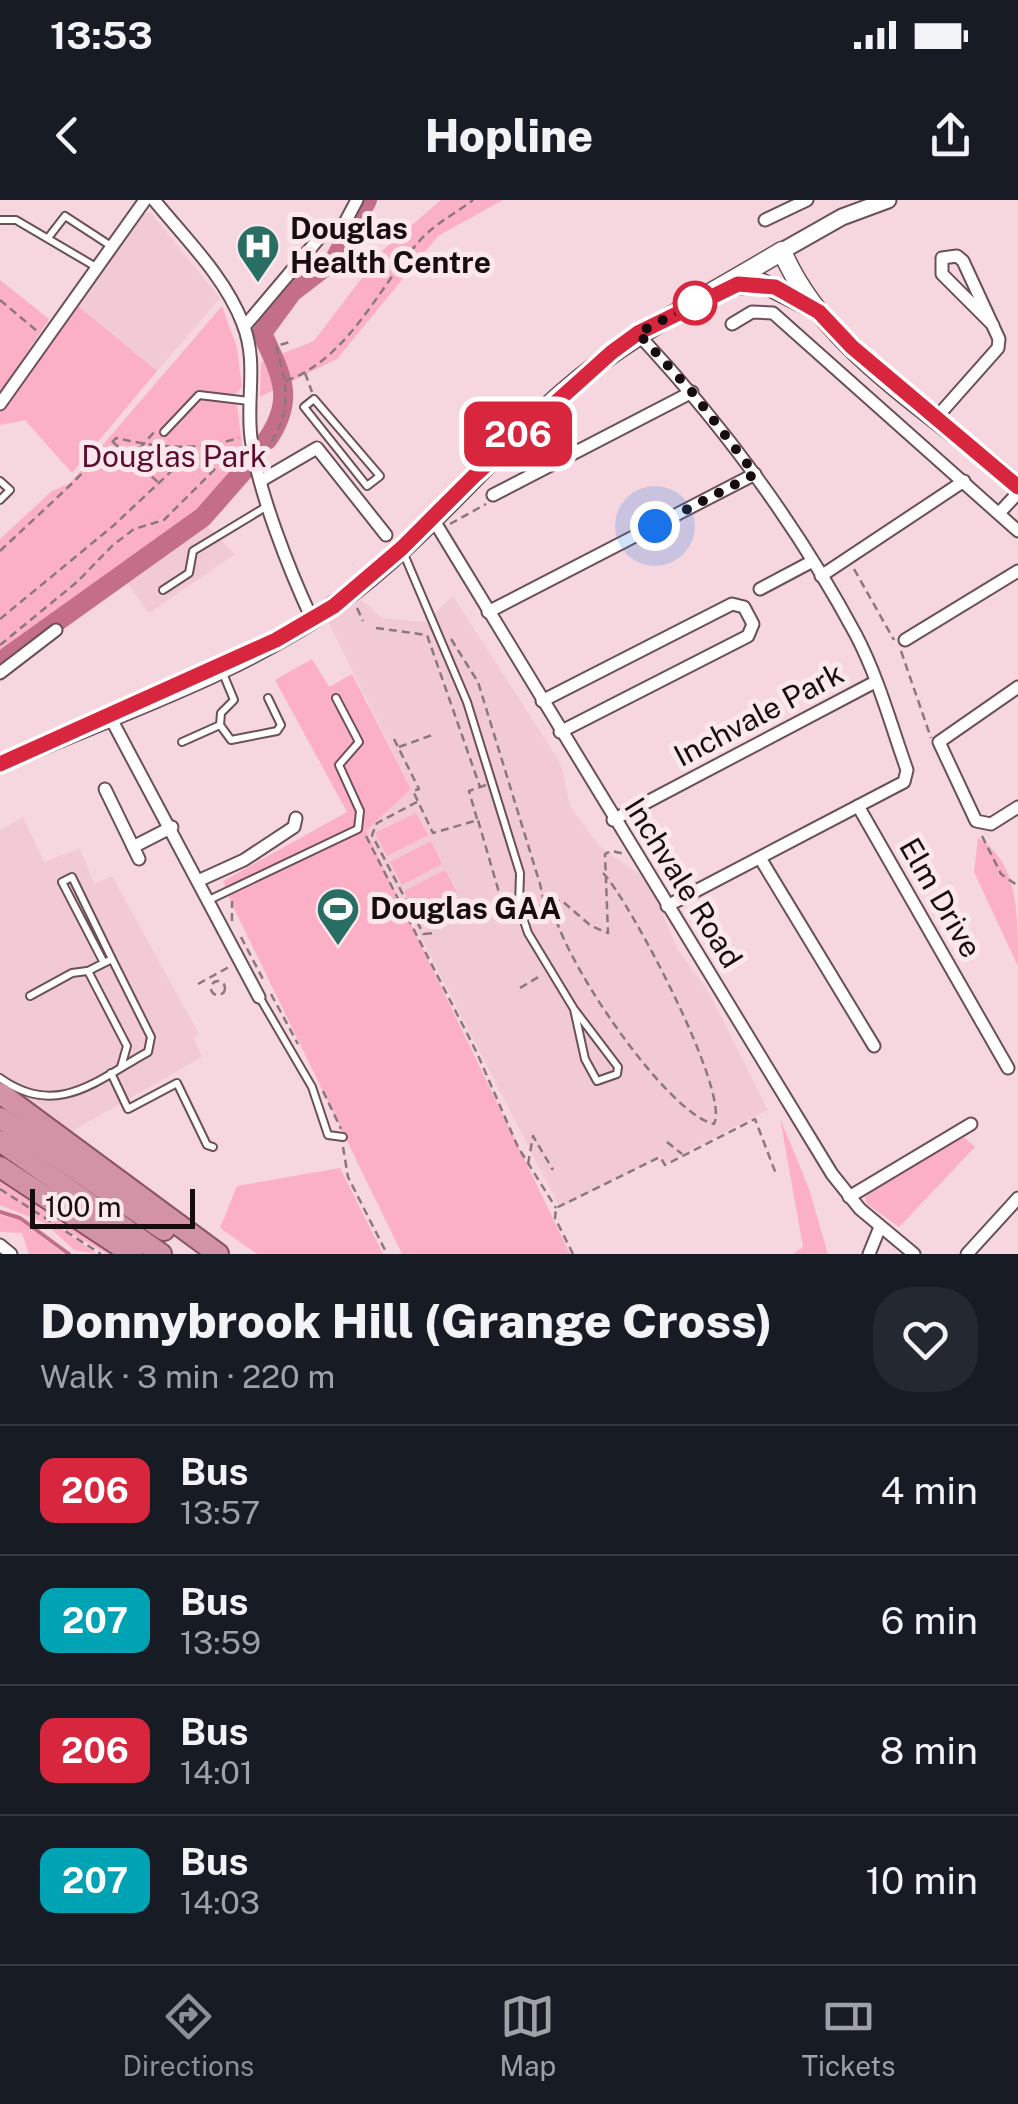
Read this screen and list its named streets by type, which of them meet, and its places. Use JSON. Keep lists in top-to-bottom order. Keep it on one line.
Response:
{"streets":{"street":["Inchvale Park","Inchvale Road","Elm Drive"]},"crossings":[["Inchvale Park","Inchvale Road"]],"parks":["Douglas Park"],"places":{"hospital":["Douglas Health Centre"],"sports":["Douglas GAA"]},"lines":["bus line 206"],"scale_bar":"100 m","page":{"status":"13:53","header":"Hopline","on_map":"206","scale":"100 m","heading":["Donnybrook Hill (Grange Cross)","Walk · 3 min · 220 m"],"list":[{"mark":"206","name":"Bus","note":"13:57","value":"4 min"},{"mark":"207","name":"Bus","note":"13:59","value":"6 min"},{"mark":"206","name":"Bus","note":"14:01","value":"8 min"},{"mark":"207","name":"Bus","note":"14:03","value":"10 min"}],"tabs":["Directions","Map","Tickets"]}}
